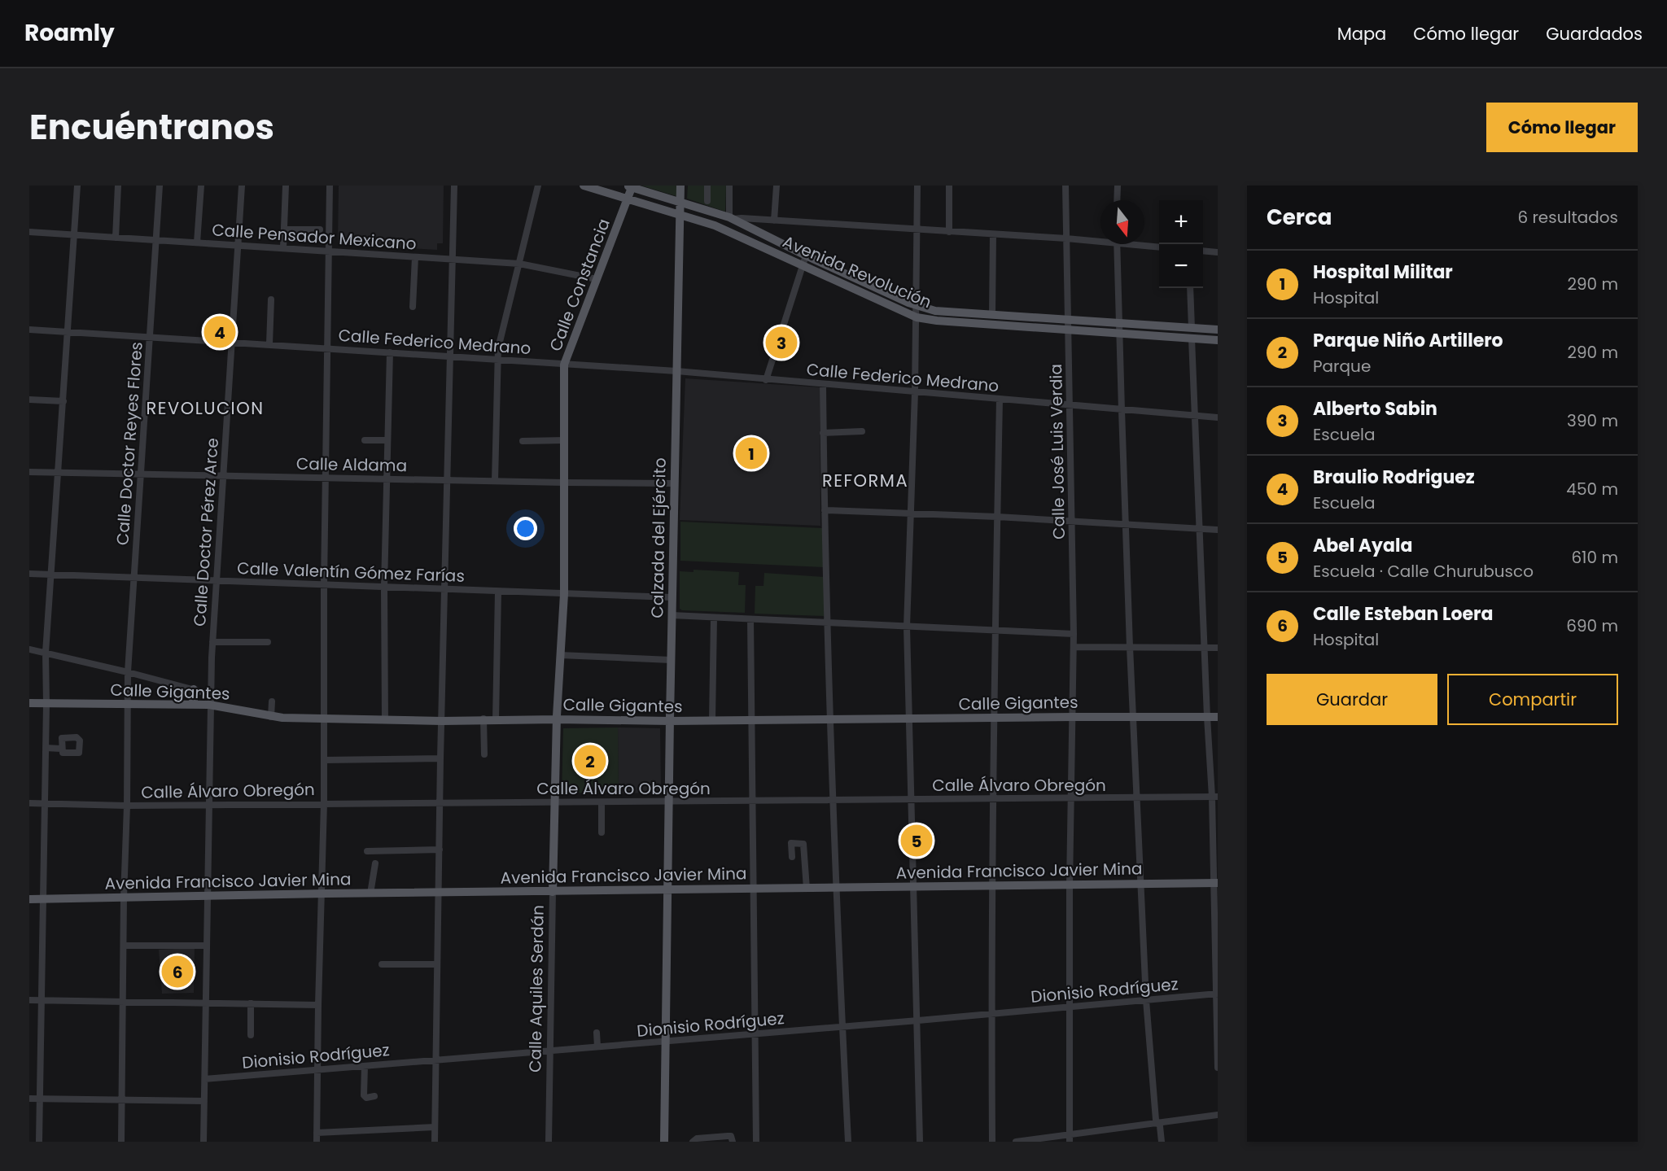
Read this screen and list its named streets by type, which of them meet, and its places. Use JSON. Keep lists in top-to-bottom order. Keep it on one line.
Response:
{"streets":{"main road":["Avenida Revolución","Calle Constancia","Calzada del Ejército","Calle Gigantes","Avenida Francisco Javier Mina","Calle Aquiles Serdán"],"street":["Calle Pensador Mexicano","Calle Federico Medrano","Calle Doctor Reyes Flores","Calle José Luis Verdia","Calle Aldama","Calle Doctor Pérez Arce","Calle Valentín Gómez Farías","Calle Álvaro Obregón","Dionisio Rodríguez"]},"crossings":[["Calle Pensador Mexicano","Calle Constancia"],["Calle Pensador Mexicano","Calle Doctor Reyes Flores"],["Calle Pensador Mexicano","Calle Doctor Pérez Arce"],["Avenida Revolución","Calle Constancia"],["Avenida Revolución","Calle José Luis Verdia"],["Avenida Revolución","Calzada del Ejército"],["Calle Constancia","Calle Federico Medrano"],["Calle Constancia","Calle Aldama"],["Calle Constancia","Calle Valentín Gómez Farías"],["Calle Constancia","Calle Gigantes"],["Calle Constancia","Calle Aquiles Serdán"],["Calle Federico Medrano","Calle Doctor Reyes Flores"],["Calle Federico Medrano","Calle José Luis Verdia"],["Calle Federico Medrano","Calle Doctor Pérez Arce"],["Calle Federico Medrano","Calzada del Ejército"],["Calle Doctor Reyes Flores","Calle Aldama"],["Calle Doctor Reyes Flores","Calle Valentín Gómez Farías"],["Calle Doctor Reyes Flores","Calle Gigantes"],["Calle Doctor Reyes Flores","Calle Álvaro Obregón"],["Calle Doctor Reyes Flores","Avenida Francisco Javier Mina"],["Calle José Luis Verdia","Calle Gigantes"],["Calle José Luis Verdia","Calle Álvaro Obregón"],["Calle José Luis Verdia","Avenida Francisco Javier Mina"],["Calle José Luis Verdia","Dionisio Rodríguez"],["Calle Aldama","Calle Doctor Pérez Arce"],["Calle Aldama","Calzada del Ejército"],["Calle Doctor Pérez Arce","Calle Valentín Gómez Farías"],["Calle Doctor Pérez Arce","Calle Gigantes"],["Calle Doctor Pérez Arce","Calle Álvaro Obregón"],["Calle Doctor Pérez Arce","Avenida Francisco Javier Mina"],["Calle Doctor Pérez Arce","Dionisio Rodríguez"],["Calzada del Ejército","Calle Valentín Gómez Farías"],["Calzada del Ejército","Calle Gigantes"],["Calzada del Ejército","Calle Álvaro Obregón"],["Calzada del Ejército","Avenida Francisco Javier Mina"],["Calzada del Ejército","Dionisio Rodríguez"],["Calle Gigantes","Calle Aquiles Serdán"],["Calle Álvaro Obregón","Calle Aquiles Serdán"],["Avenida Francisco Javier Mina","Calle Aquiles Serdán"],["Calle Aquiles Serdán","Dionisio Rodríguez"]],"districts":["REVOLUCION","REFORMA"],"north":"bottom","page":{"header":"Roamly","nav":["Mapa","Cómo llegar","Guardados"],"title":"Encuéntranos","buttons":["Cómo llegar",["Guardar","Compartir"]],"heading":["Cerca","6 resultados"],"map_buttons":["+","−"],"list":[{"mark":"1","name":"Hospital Militar","note":"Hospital","value":"290 m"},{"mark":"2","name":"Parque Niño Artillero","note":"Parque","value":"290 m"},{"mark":"3","name":"Alberto Sabin","note":"Escuela","value":"390 m"},{"mark":"4","name":"Braulio Rodriguez","note":"Escuela","value":"450 m"},{"mark":"5","name":"Abel Ayala","note":"Escuela · Calle Churubusco","value":"610 m"},{"mark":"6","name":"Calle Esteban Loera","note":"Hospital","value":"690 m"}],"pins":["4","3","1","2","5","6"]}}
